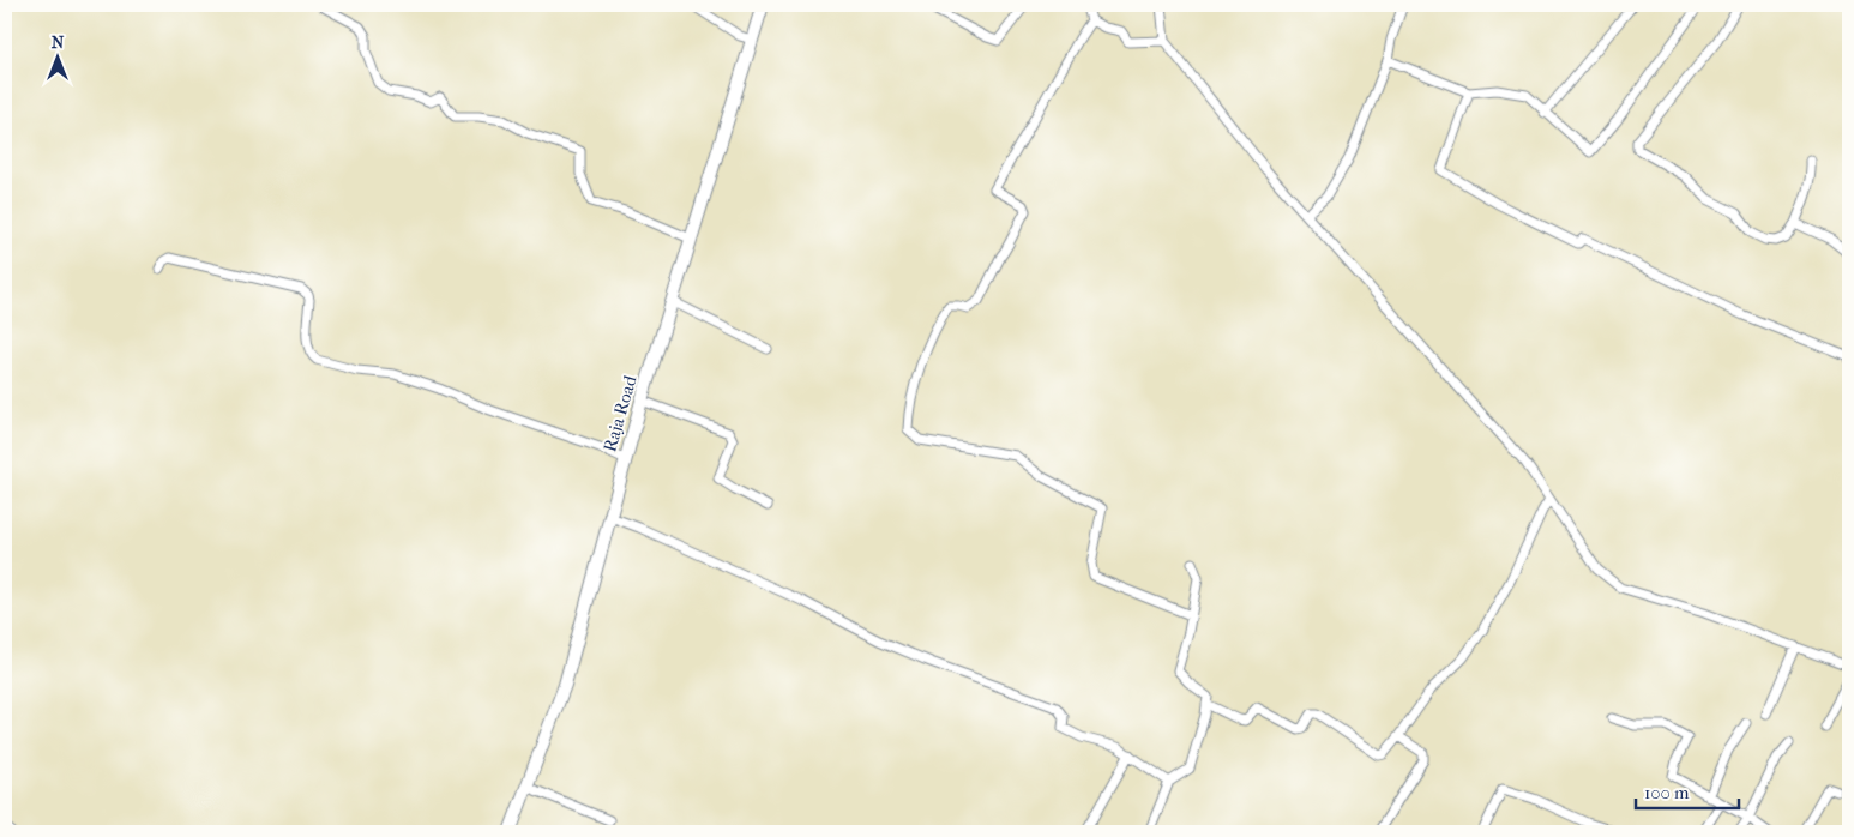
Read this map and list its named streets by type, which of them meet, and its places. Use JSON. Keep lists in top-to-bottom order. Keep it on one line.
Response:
{"streets":{"street":["Raja Road"]},"scale_bar":"100 m","north":"top"}
